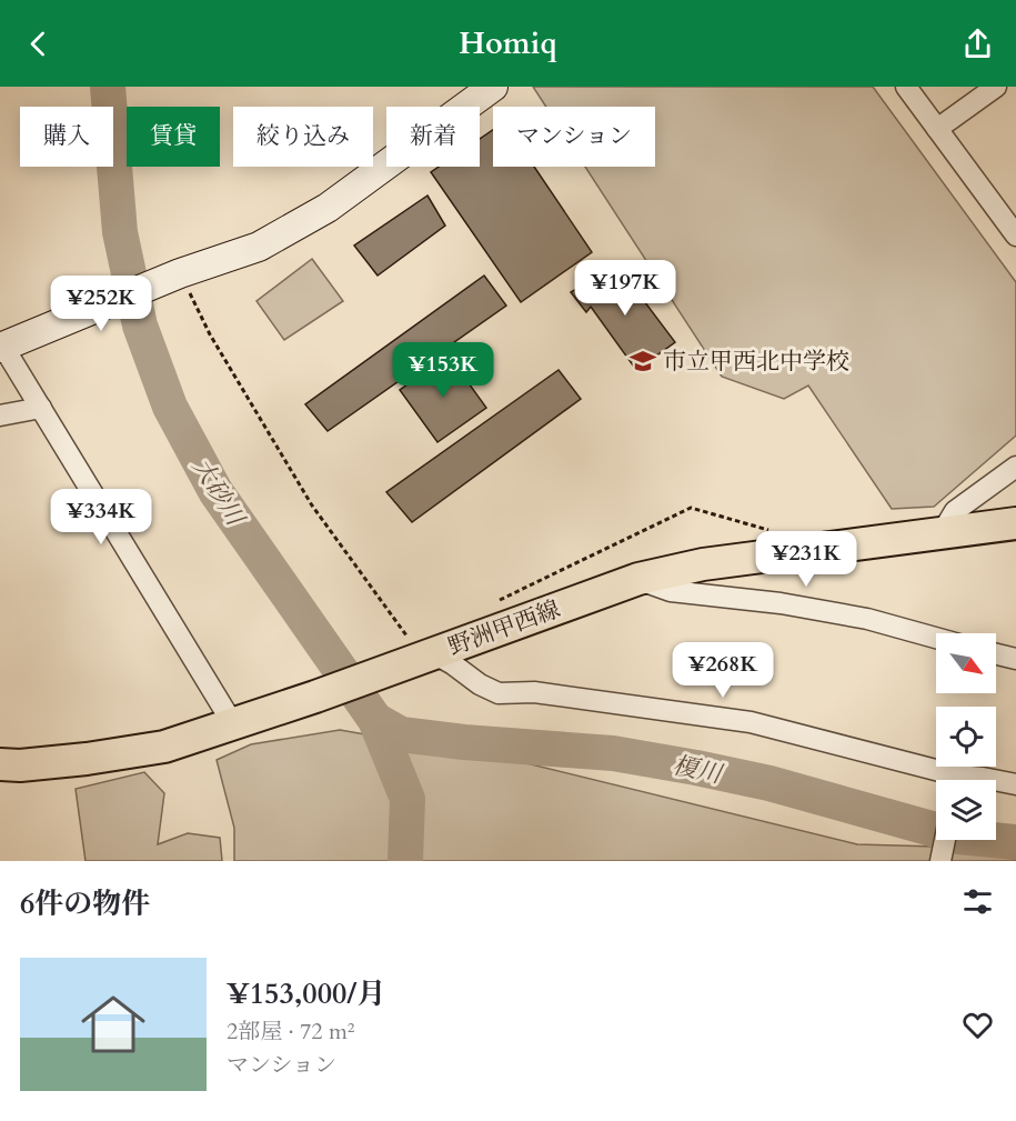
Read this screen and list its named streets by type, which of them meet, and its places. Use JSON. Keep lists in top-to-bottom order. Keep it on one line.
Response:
{"streets":{"main road":["野洲甲西線"]},"water":["大砂川","榎川"],"places":{"school or university":["市立甲西北中学校"]},"north":"bottom right","page":{"header":"Homiq","chip":["購入","賃貸","絞り込み","新着","マンション"],"price":["¥197K","¥252K","¥153K","¥334K","¥231K","¥268K"],"heading":"6件の物件","list":[{"name":"¥153,000/月","note":"2部屋 · 72 m² · マンション"}]}}
